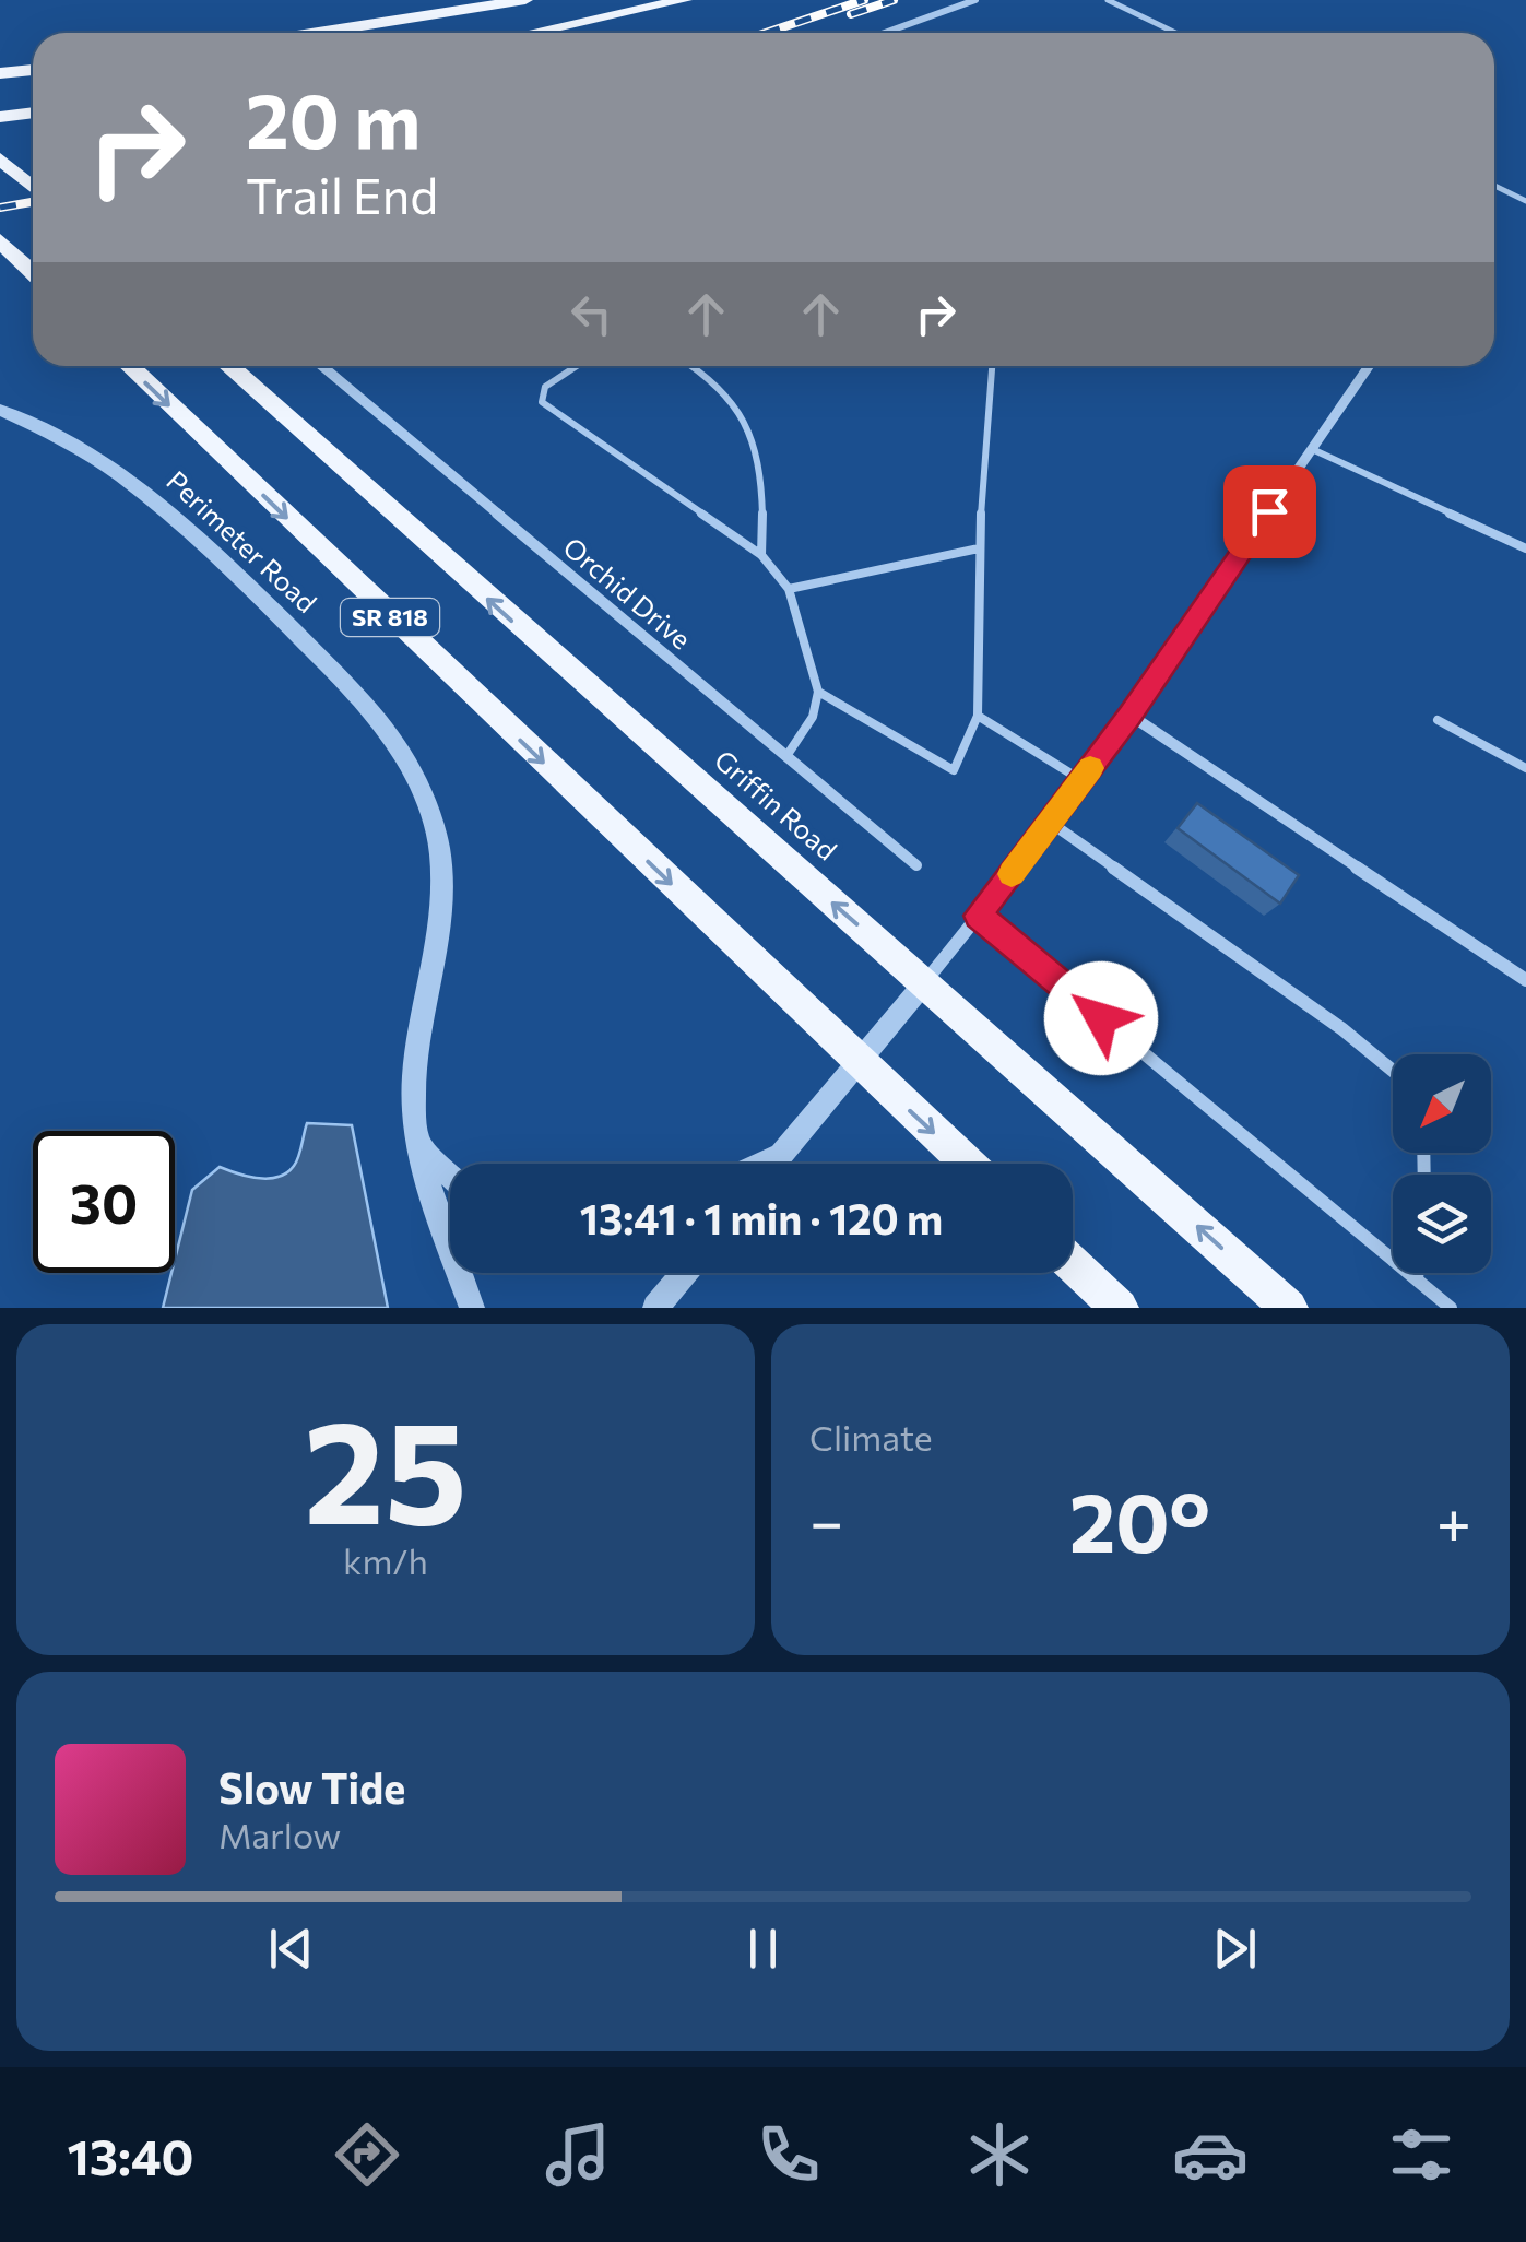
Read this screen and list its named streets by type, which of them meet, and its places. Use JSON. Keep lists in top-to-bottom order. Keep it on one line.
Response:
{"streets":{"main road":["SR 818","Griffin Road"],"street":["Perimeter Road","Orchid Drive"]},"north":"bottom left","page":{"turn":["20 m","Trail End"],"limit":"30","trip":"13:41 · 1 min · 120 m","tile":[["25","km/h"],"Climate"],"heat":["−","20°","+"],"song":["Slow Tide","Marlow"],"tabs":"13:40"}}
